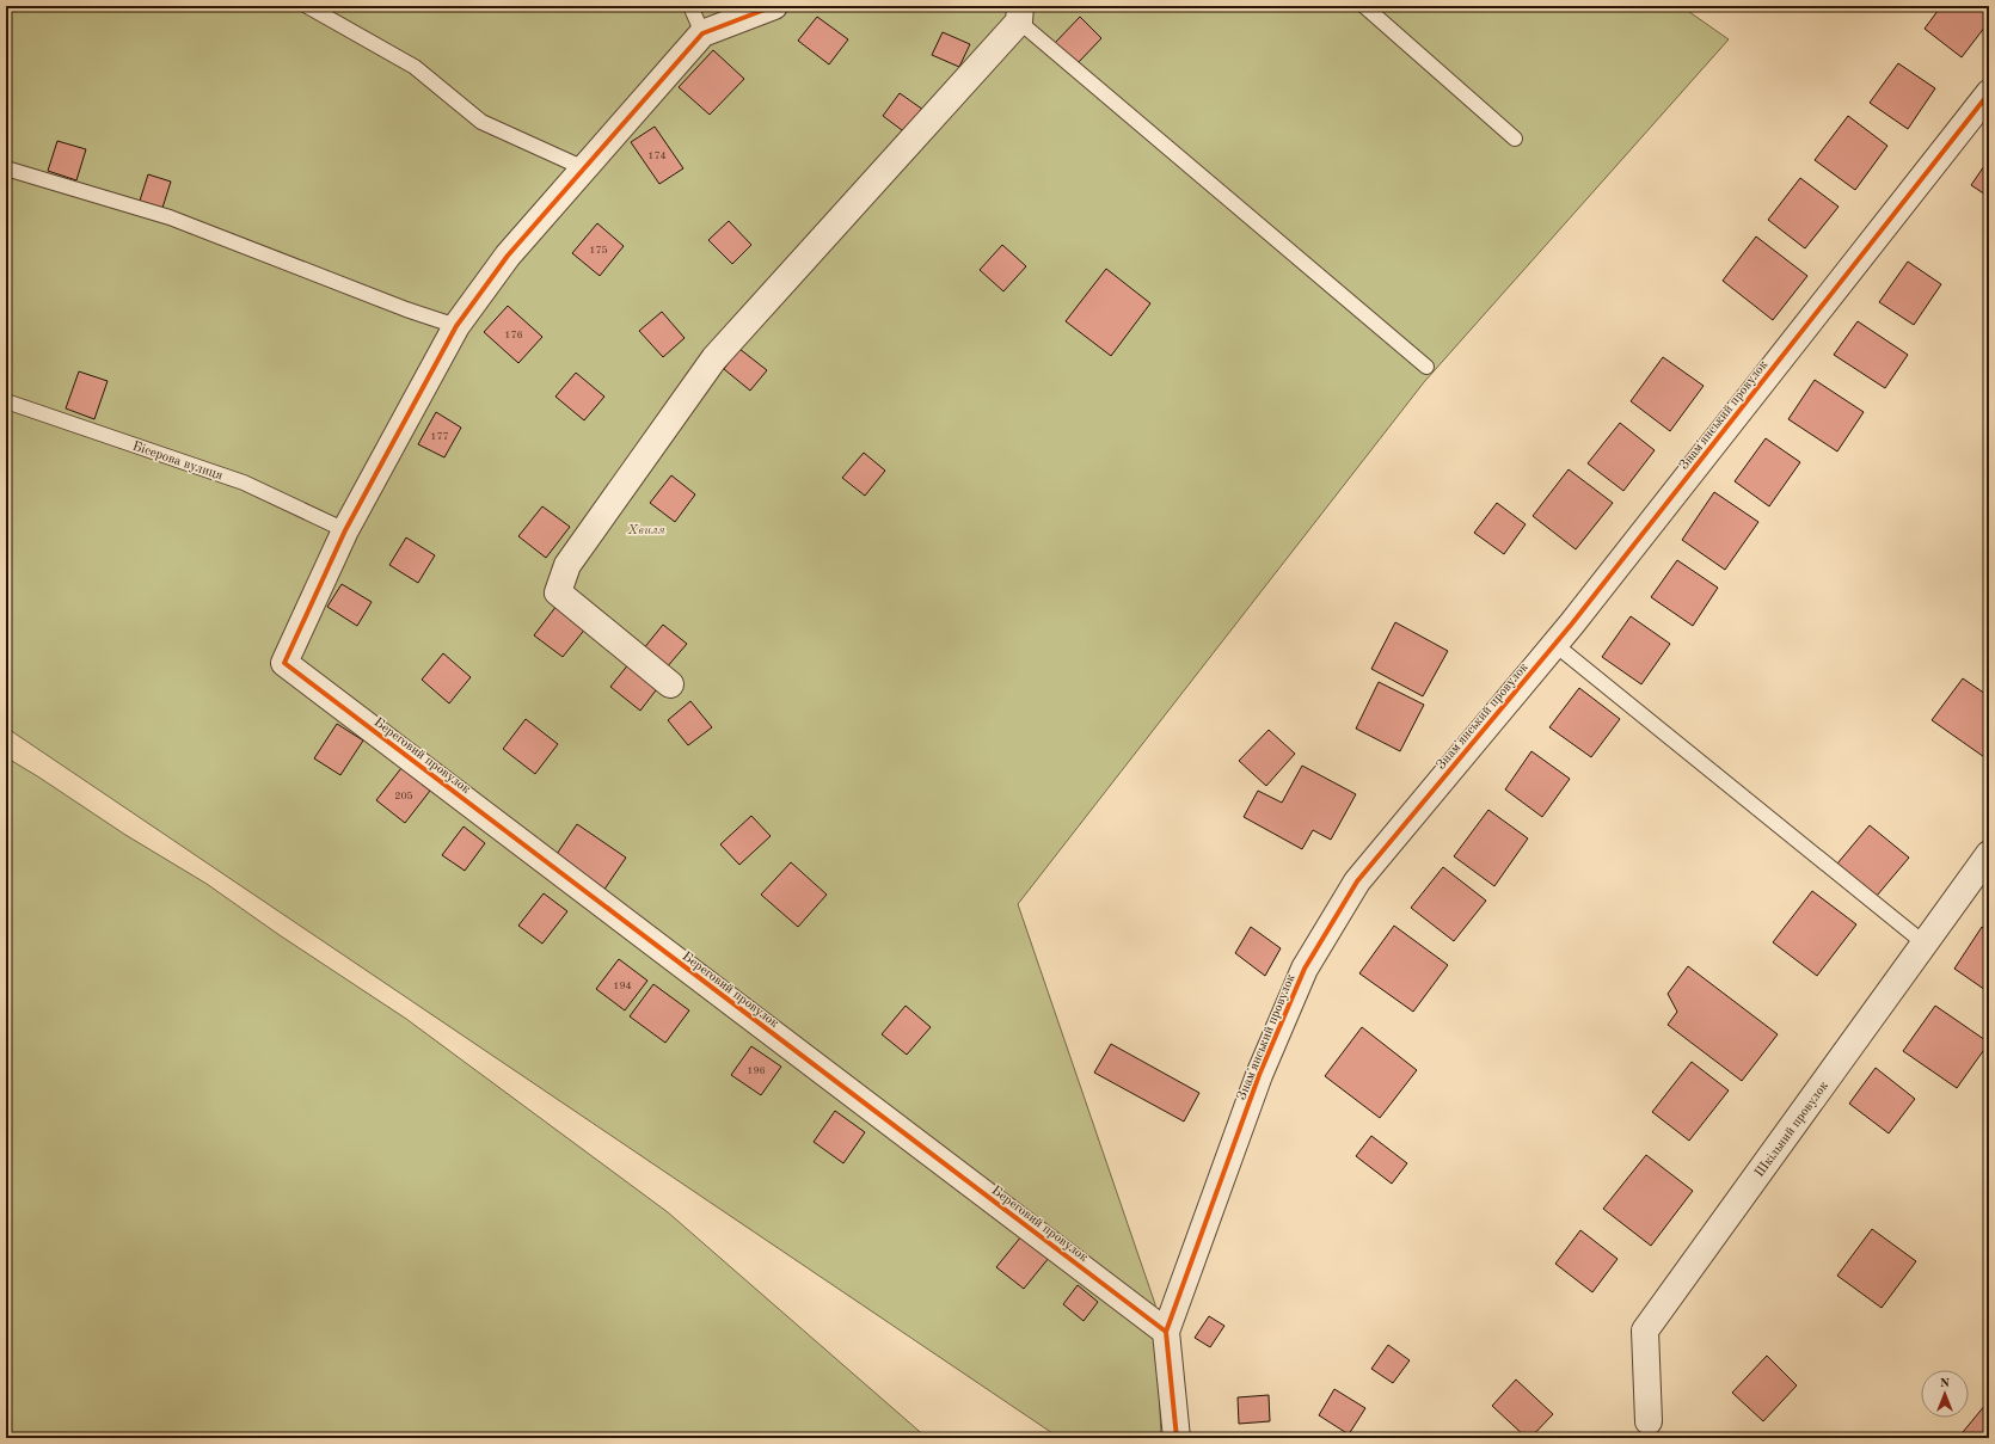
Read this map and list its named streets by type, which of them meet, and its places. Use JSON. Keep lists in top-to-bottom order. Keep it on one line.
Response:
{"streets":{"street":["Знамʼянський провулок","Береговий провулок","Шкільний провулок"],"lane":["Бісерова вулиця"]},"crossings":[["Знамʼянський провулок","Береговий провулок"],["Бісерова вулиця","Береговий провулок"]],"parks":["Хвиля"],"house_numbers":["174","175","176","177","205","194","196"],"north":"top"}
